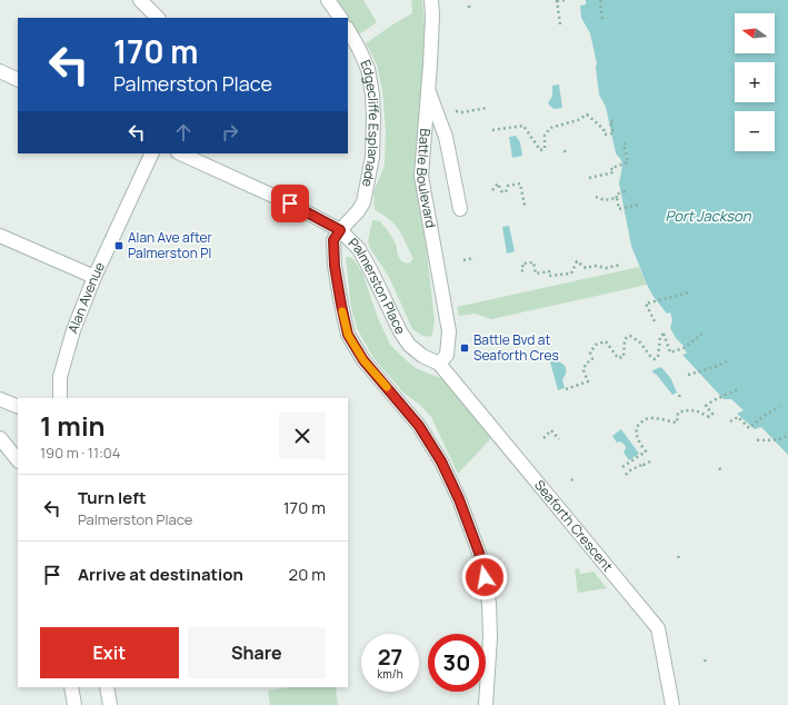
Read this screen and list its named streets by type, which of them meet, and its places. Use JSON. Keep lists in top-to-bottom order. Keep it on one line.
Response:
{"streets":{"street":["Edgecliffe Esplanade","Battle Boulevard","Palmerston Place","Alan Avenue","Seaforth Crescent"]},"crossings":[["Edgecliffe Esplanade","Palmerston Place"],["Battle Boulevard","Palmerston Place"],["Battle Boulevard","Seaforth Crescent"],["Palmerston Place","Seaforth Crescent"]],"water":["Port Jackson"],"places":{"transit":["Alan Ave after Palmerston Pl","Battle Bvd at Seaforth Cres"]},"north":"left","page":{"map_buttons":["+","−"],"turn":["170 m","Palmerston Place"],"heading":["1 min","190 m · 11:04"],"list":[{"name":"Turn left","note":"Palmerston Place","value":"170 m"},{"name":"Arrive at destination","value":"20 m"}],"buttons":["Exit","Share"],"speed":"27 km/h","limit":"30"}}
